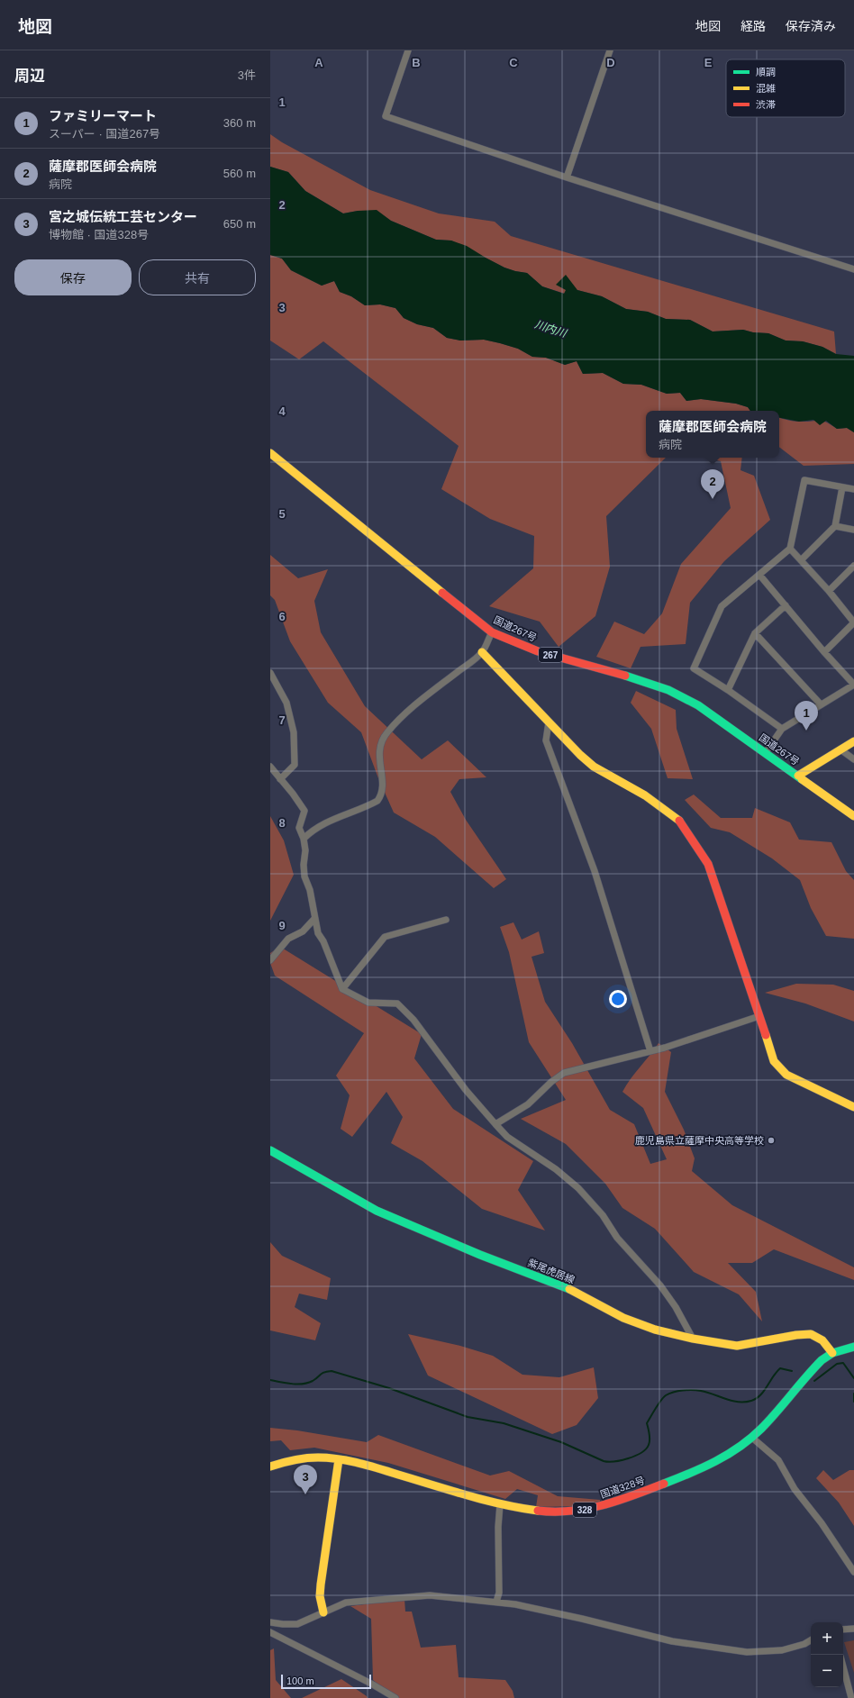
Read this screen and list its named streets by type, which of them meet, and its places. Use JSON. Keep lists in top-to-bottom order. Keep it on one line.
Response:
{"streets":{"main road":["国道267号","267","紫尾虎居線","国道328号","328"]},"crossings":[["紫尾虎居線","国道328号"]],"water":["川内川"],"places":["鹿児島県立薩摩中央高等学校"],"legend":["順調","混雑","渋滞"],"scale_bar":"100 m","page":{"header":"地図","nav":["地図","経路","保存済み"],"heading":["周辺","3件"],"list":[{"mark":"1","name":"ファミリーマート","note":"スーパー · 国道267号","value":"360 m"},{"mark":"2","name":"薩摩郡医師会病院","note":"病院","value":"560 m"},{"mark":"3","name":"宮之城伝統工芸センター","note":"博物館 · 国道328号","value":"650 m"}],"buttons":["保存","共有"],"popup":["薩摩郡医師会病院","病院"],"pins":["2","1","3"],"map_buttons":["+","−"],"scale":"100 m"},"grid":{"columns":["A","B","C","D","E"],"rows":["1","2","3","4","5","6","7","8","9"]}}
